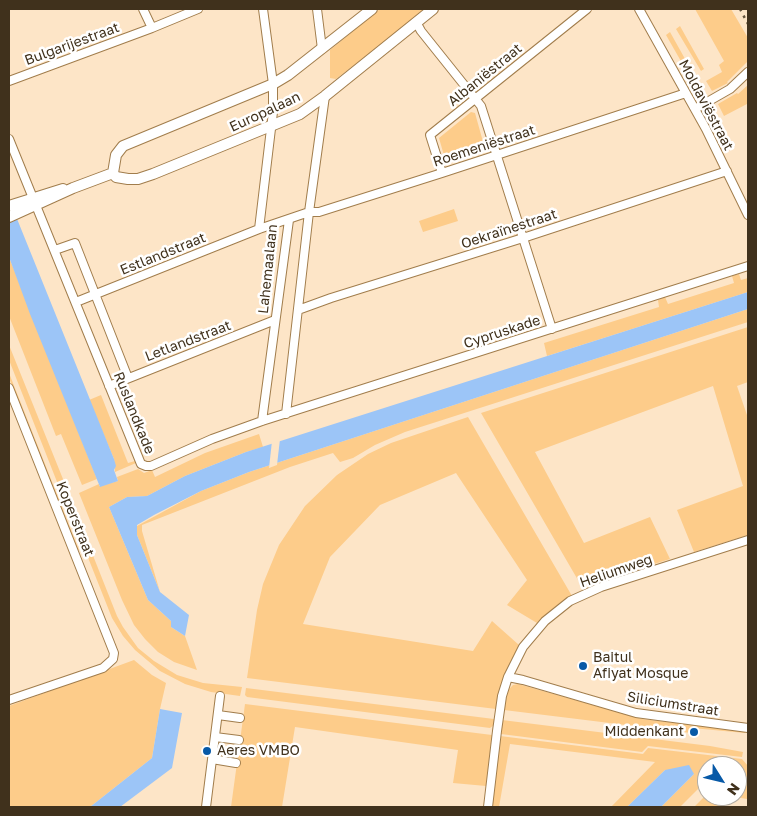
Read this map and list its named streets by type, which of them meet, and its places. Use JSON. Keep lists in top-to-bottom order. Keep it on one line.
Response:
{"streets":{"street":["Bulgarijestraat","Albaniëstraat","Moldaviëstraat","Europalaan","Roemeniëstraat","Oekraïnestraat","Estlandstraat","Lahemaalaan","Cypruskade","Letlandstraat","Ruslandkade","Koperstraat","Heliumweg","Siliciumstraat"]},"crossings":[["Albaniëstraat","Roemeniëstraat"],["Moldaviëstraat","Roemeniëstraat"],["Moldaviëstraat","Oekraïnestraat"],["Europalaan","Lahemaalaan"],["Roemeniëstraat","Lahemaalaan"],["Estlandstraat","Lahemaalaan"],["Estlandstraat","Ruslandkade"],["Lahemaalaan","Cypruskade"],["Lahemaalaan","Letlandstraat"],["Lahemaalaan","Ruslandkade"],["Cypruskade","Ruslandkade"],["Letlandstraat","Ruslandkade"],["Heliumweg","Siliciumstraat"]],"places":["Baitul Afiyat Mosque","Middenkant","Aeres VMBO"],"north":"bottom right"}
